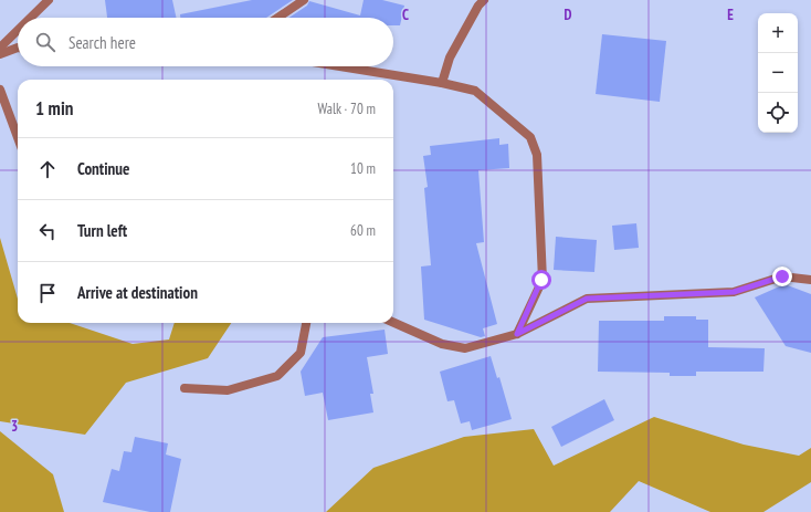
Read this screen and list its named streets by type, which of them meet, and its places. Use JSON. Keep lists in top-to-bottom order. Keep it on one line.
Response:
{"page":{"map_buttons":["+","−"],"search":"Search here","heading":["1 min","Walk · 70 m"],"list":[["Continue","10 m"],["Turn left","60 m"],"Arrive at destination"]},"grid":{"columns":["C","D","E"],"rows":["3"]}}
